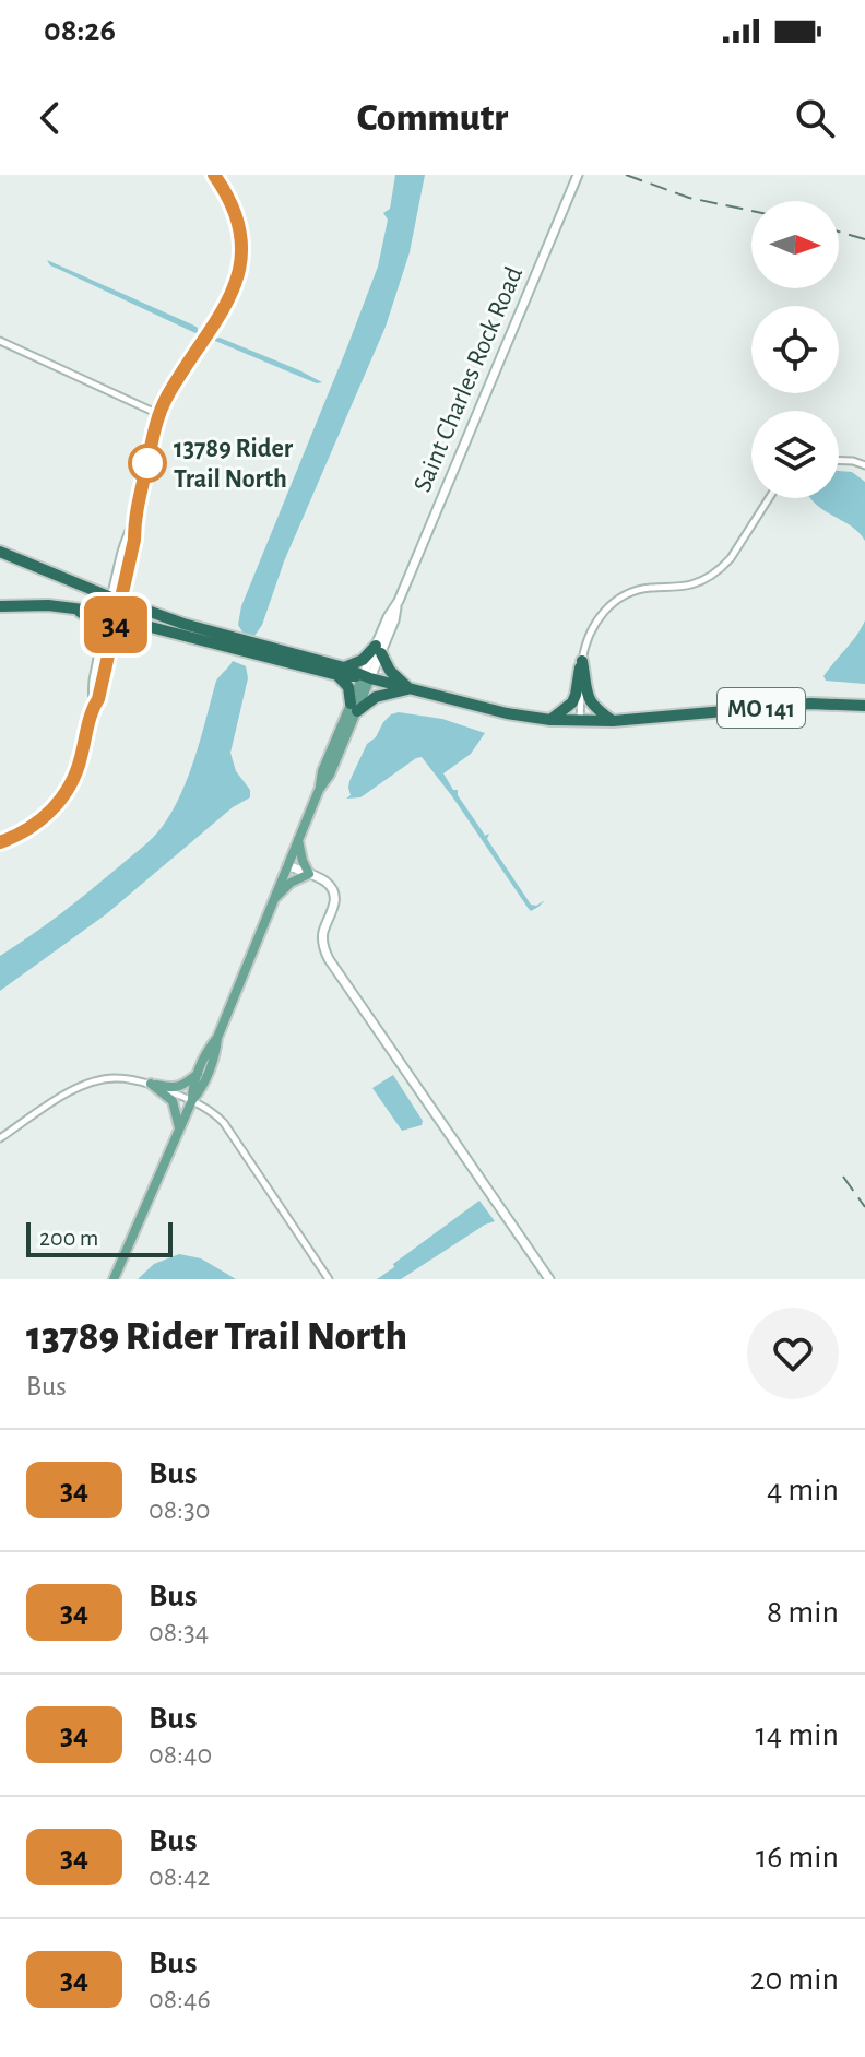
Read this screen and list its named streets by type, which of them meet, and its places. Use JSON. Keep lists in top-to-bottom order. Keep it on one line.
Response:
{"streets":{"highway":["MO 141"],"main road":["Saint Charles Rock Road"]},"crossings":[["Saint Charles Rock Road","MO 141"]],"places":["13789 Rider Trail North"],"lines":["bus line 34"],"scale_bar":"200 m","north":"right","page":{"status":"08:26","header":"Commutr","on_map":"34","scale":"200 m","heading":["13789 Rider Trail North","Bus"],"list":[{"mark":"34","name":"Bus","note":"08:30","value":"4 min"},{"mark":"34","name":"Bus","note":"08:34","value":"8 min"},{"mark":"34","name":"Bus","note":"08:40","value":"14 min"},{"mark":"34","name":"Bus","note":"08:42","value":"16 min"},{"mark":"34","name":"Bus","note":"08:46","value":"20 min"}]}}
